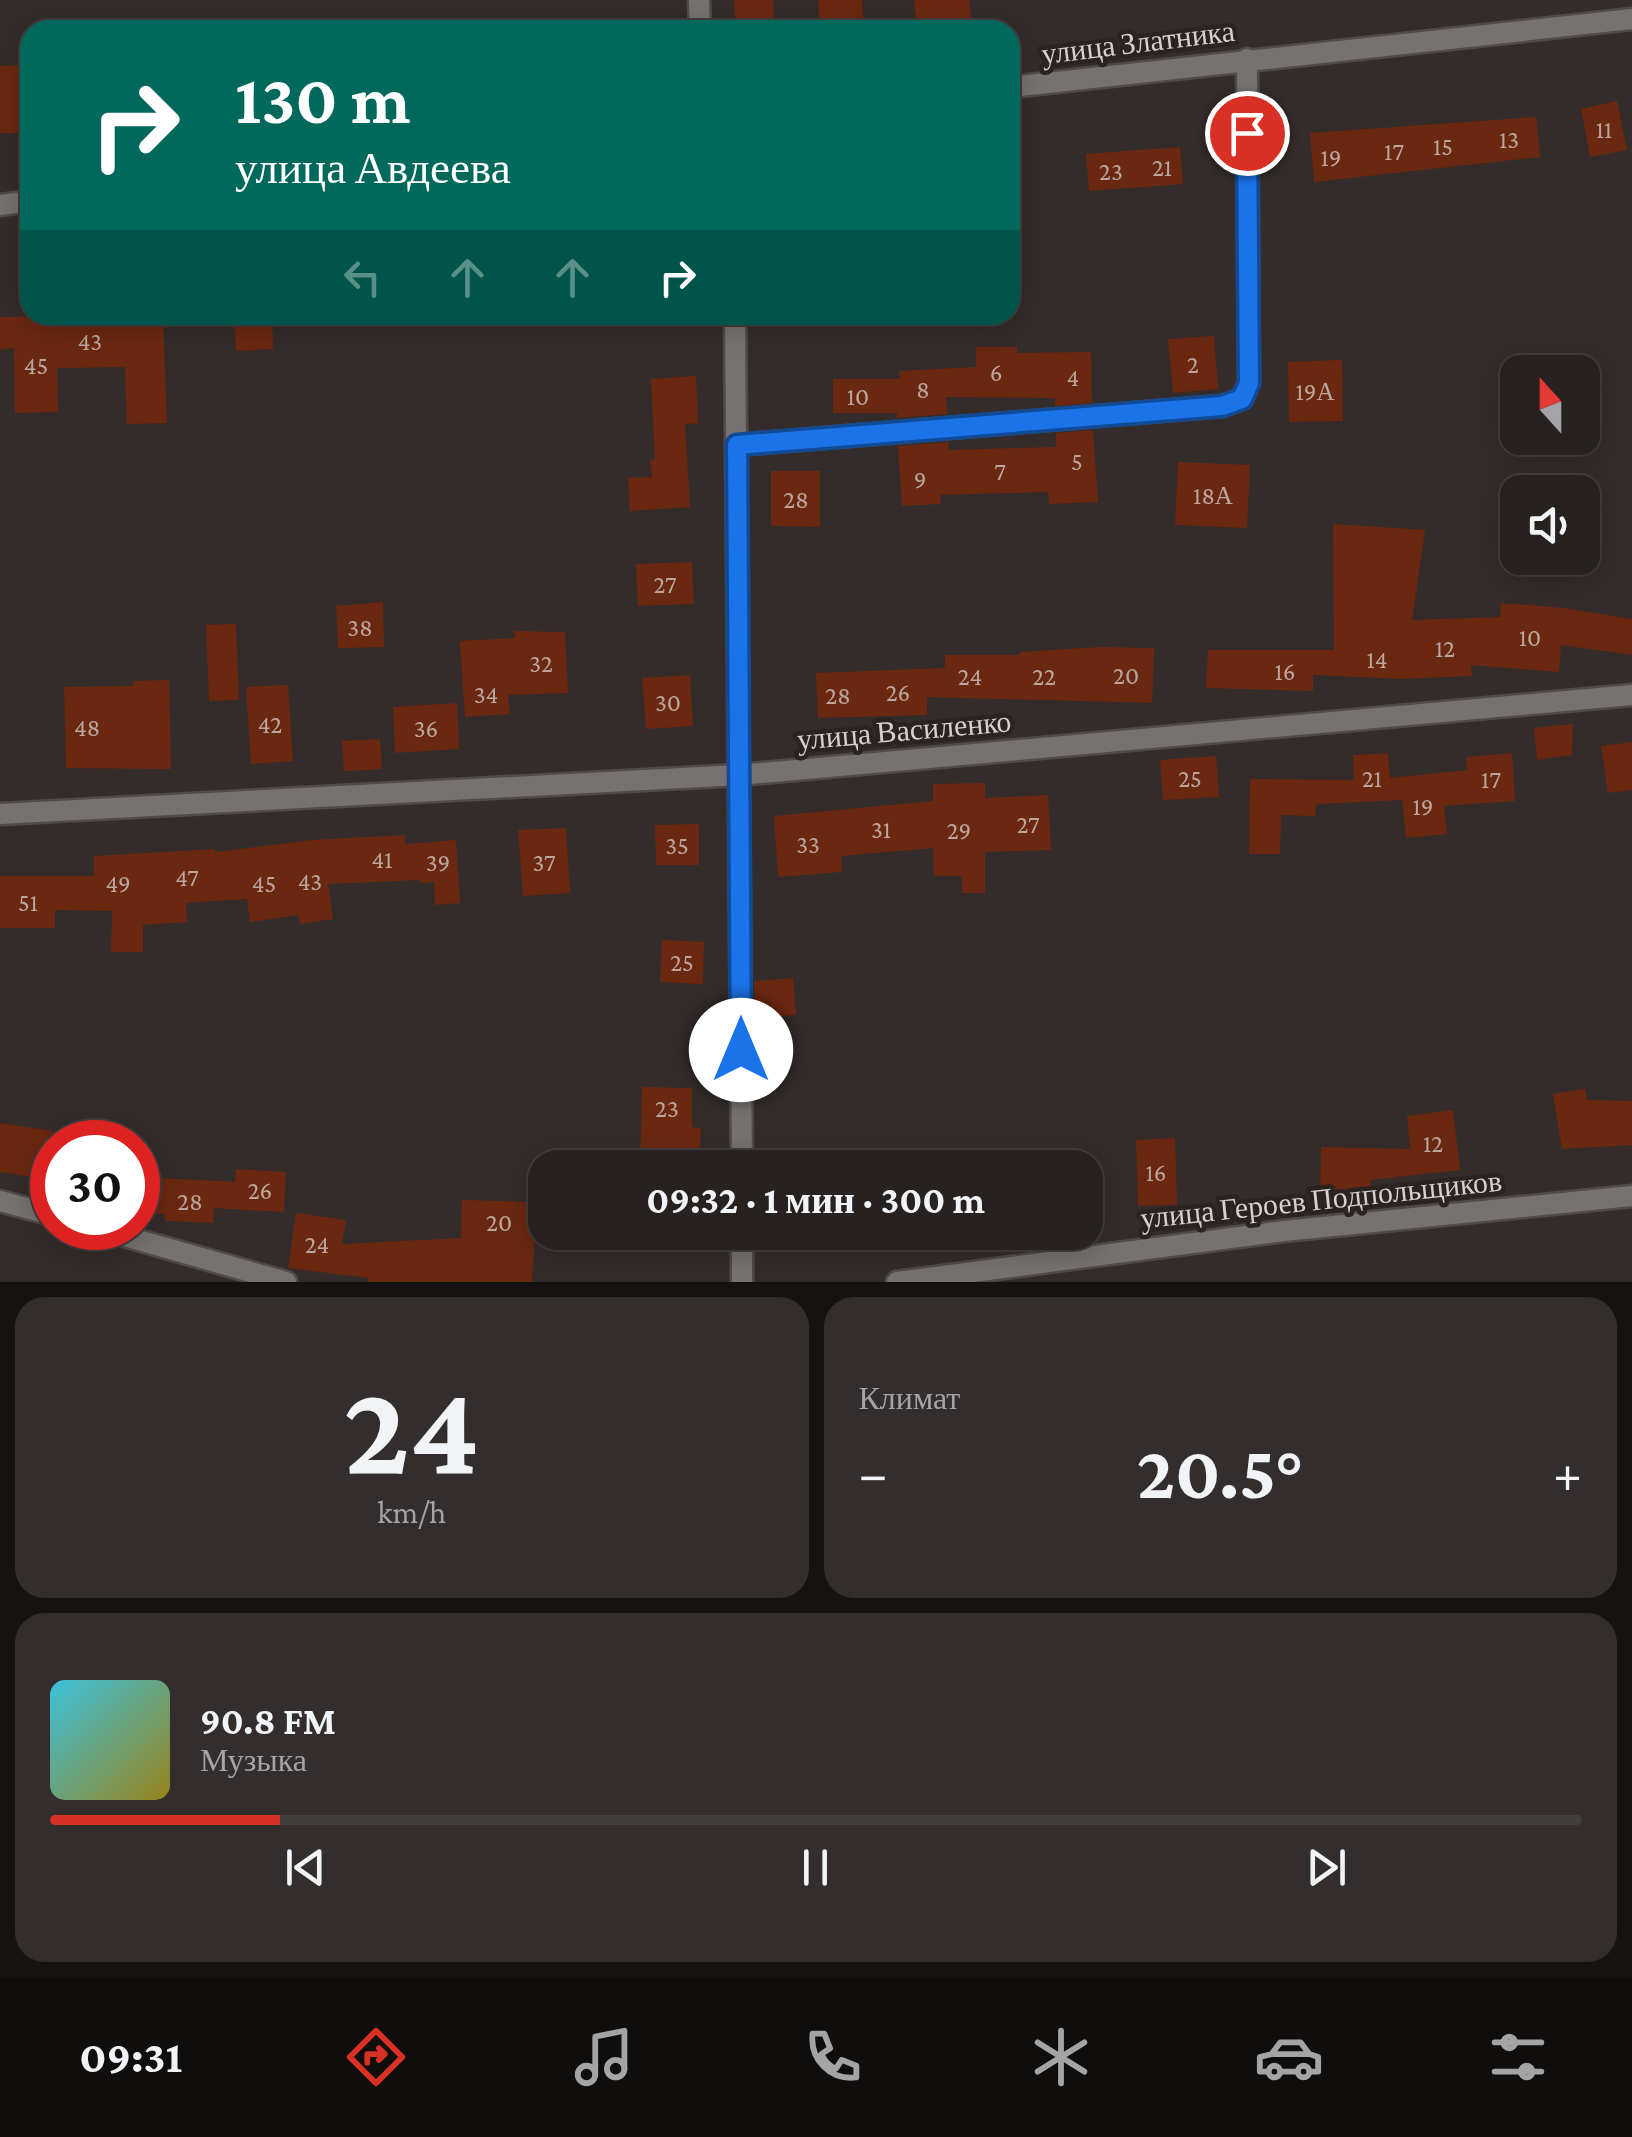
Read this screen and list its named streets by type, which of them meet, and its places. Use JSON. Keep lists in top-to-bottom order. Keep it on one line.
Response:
{"streets":{"street":["улица Златника","улица Василенко","улица Героев Подпольщиков"]},"house_numbers":["11","13","15","17","19","21","23","43","2","45","6","4","8","19А","10","5","7","9","18А","28","27","38","10","12","14","32","16","20","24","22","26","34","28","30","42","48","36","25","21","17","19","27","31","29","33","35","41","39","37","47","43","49","45","51","25","23","12","16","26","28","20","24"],"north":"top","page":{"turn":["130 m","улица Авдеева"],"limit":"30","trip":"09:32 · 1 мин · 300 m","tile":[["24","km/h"],"Климат"],"heat":["−","20.5°","+"],"song":["90.8 FM","Музыка"],"tabs":"09:31"}}
